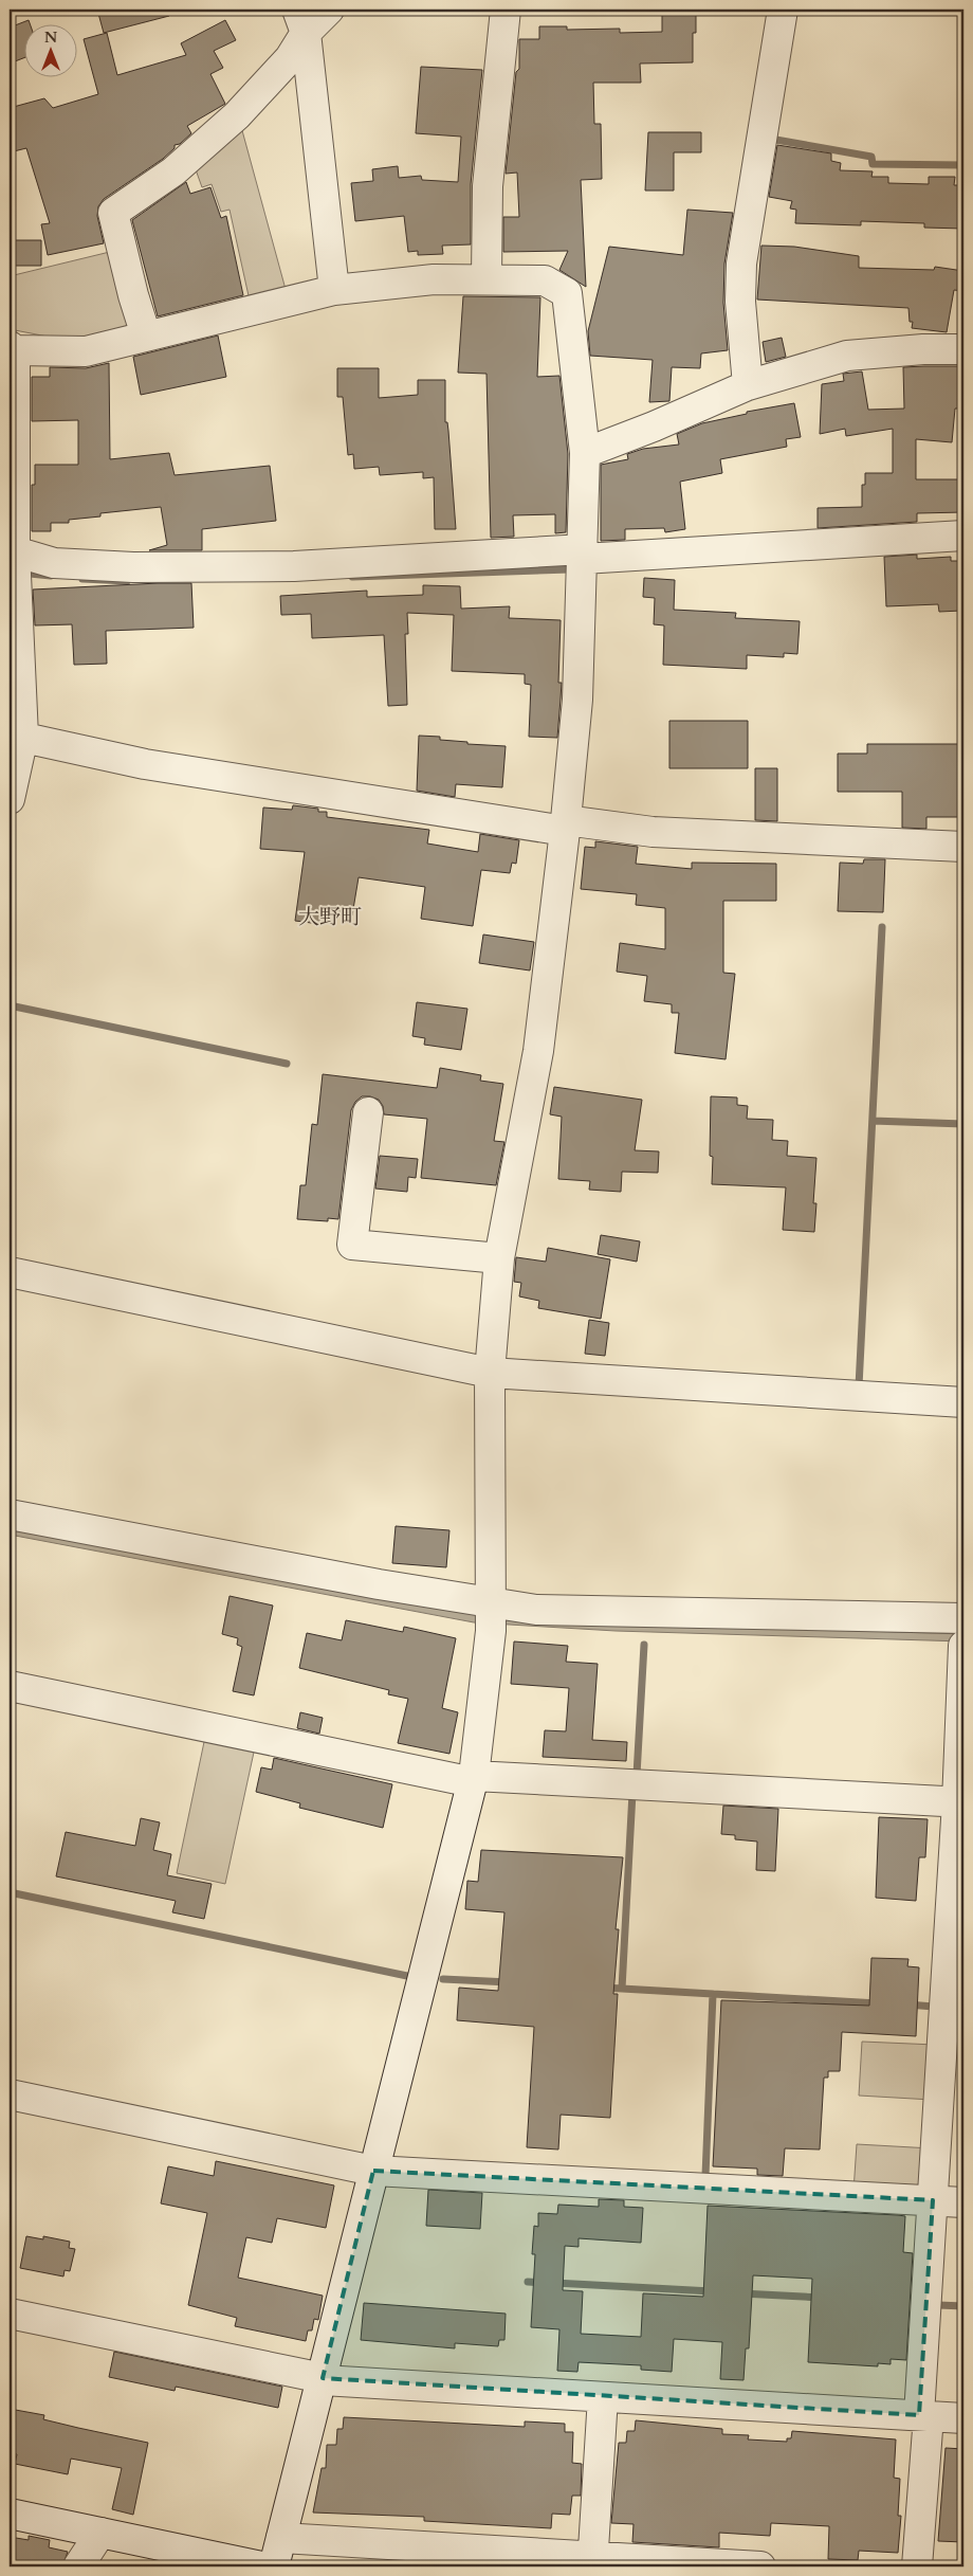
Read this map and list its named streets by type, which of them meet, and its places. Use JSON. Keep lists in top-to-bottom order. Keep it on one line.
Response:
{"districts":["大野町"],"north":"top"}
